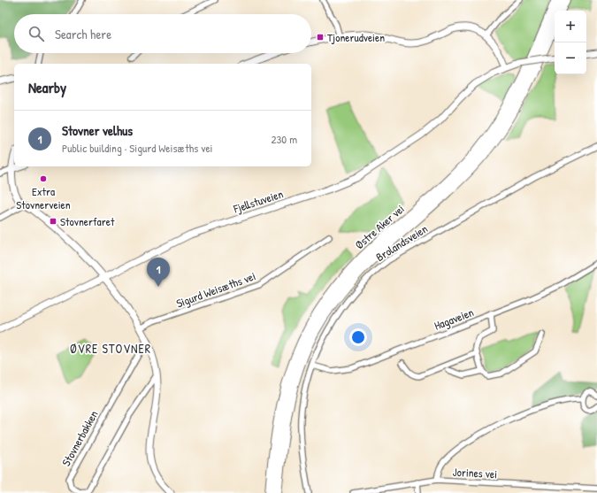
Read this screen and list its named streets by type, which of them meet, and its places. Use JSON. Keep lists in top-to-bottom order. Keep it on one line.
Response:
{"streets":{"highway":["Østre Aker vei"],"street":["Fjellstuveien","Brolandsveien","Sigurd Weisæths vei","Hagaveien","Stovnerbakken","Jorines vei"]},"crossings":[["Brolandsveien","Hagaveien"]],"districts":["ØVRE STOVNER"],"places":{"transit":["Tjonerudveien","Stovnerfaret"],"other":["Extra Stovnerveien"]},"page":{"map_buttons":["+","−"],"search":"Search here","heading":"Nearby","list":[{"mark":"1","name":"Stovner velhus","note":"Public building · Sigurd Weisæths vei","value":"230 m"}],"pins":"1"}}
